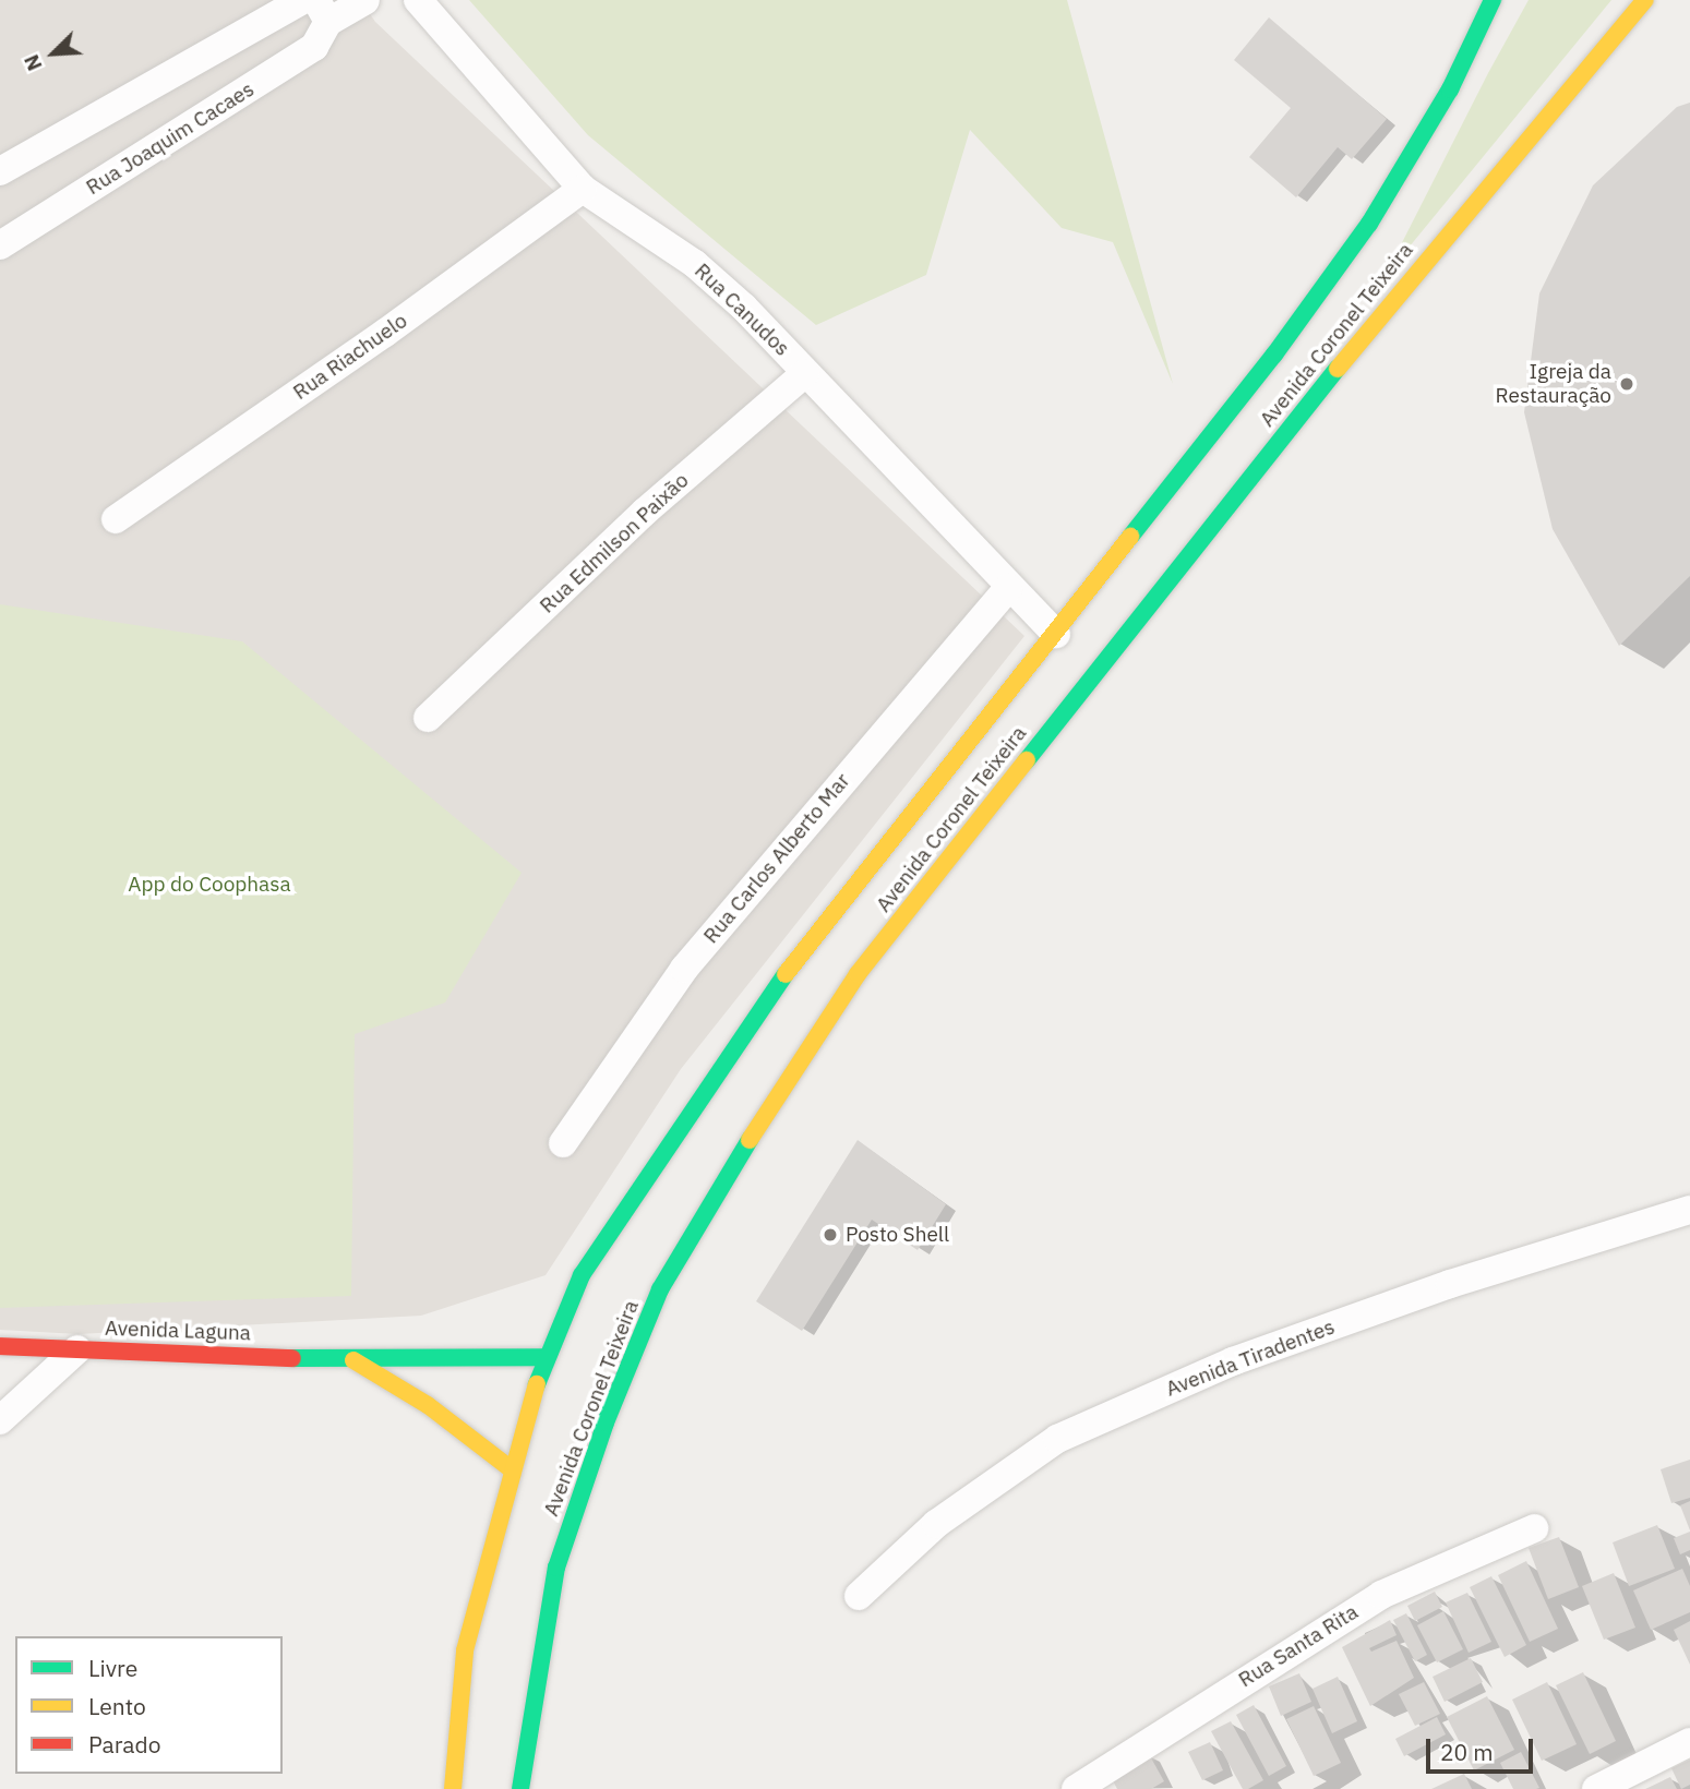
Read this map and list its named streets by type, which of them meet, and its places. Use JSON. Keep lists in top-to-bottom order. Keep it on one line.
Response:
{"streets":{"main road":["Avenida Coronel Teixeira","Avenida Laguna"],"street":["Rua Joaquim Cacaes","Rua Canudos","Rua Riachuelo","Rua Edmilson Paixão","Rua Carlos Alberto Mar","Avenida Tiradentes","Rua Santa Rita"]},"crossings":[["Rua Canudos","Avenida Coronel Teixeira"],["Rua Canudos","Rua Riachuelo"],["Rua Canudos","Rua Edmilson Paixão"],["Rua Canudos","Rua Carlos Alberto Mar"],["Avenida Coronel Teixeira","Avenida Laguna"]],"parks":["App do Coophasa"],"places":["Igreja da Restauração","Posto Shell"],"legend":["Livre","Lento","Parado"],"scale_bar":"20 m","north":"bottom left"}
